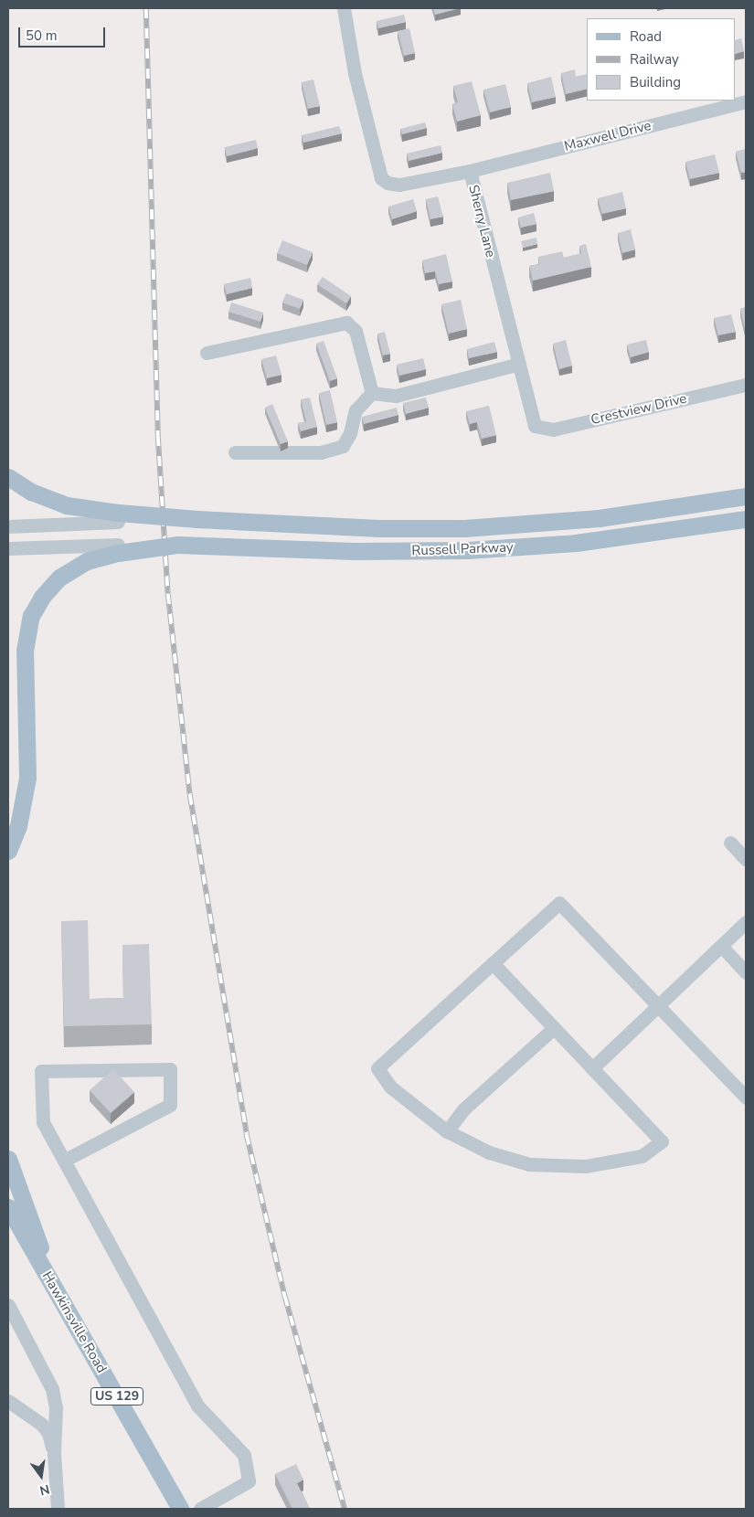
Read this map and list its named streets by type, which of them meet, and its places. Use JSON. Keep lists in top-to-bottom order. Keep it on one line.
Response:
{"streets":{"main road":["Russell Parkway","Hawkinsville Road","US 129"],"street":["Maxwell Drive","Sherry Lane","Crestview Drive"]},"crossings":[["Maxwell Drive","Sherry Lane"],["Sherry Lane","Crestview Drive"]],"legend":["Road","Railway","Building"],"scale_bar":"50 m","north":"bottom"}
